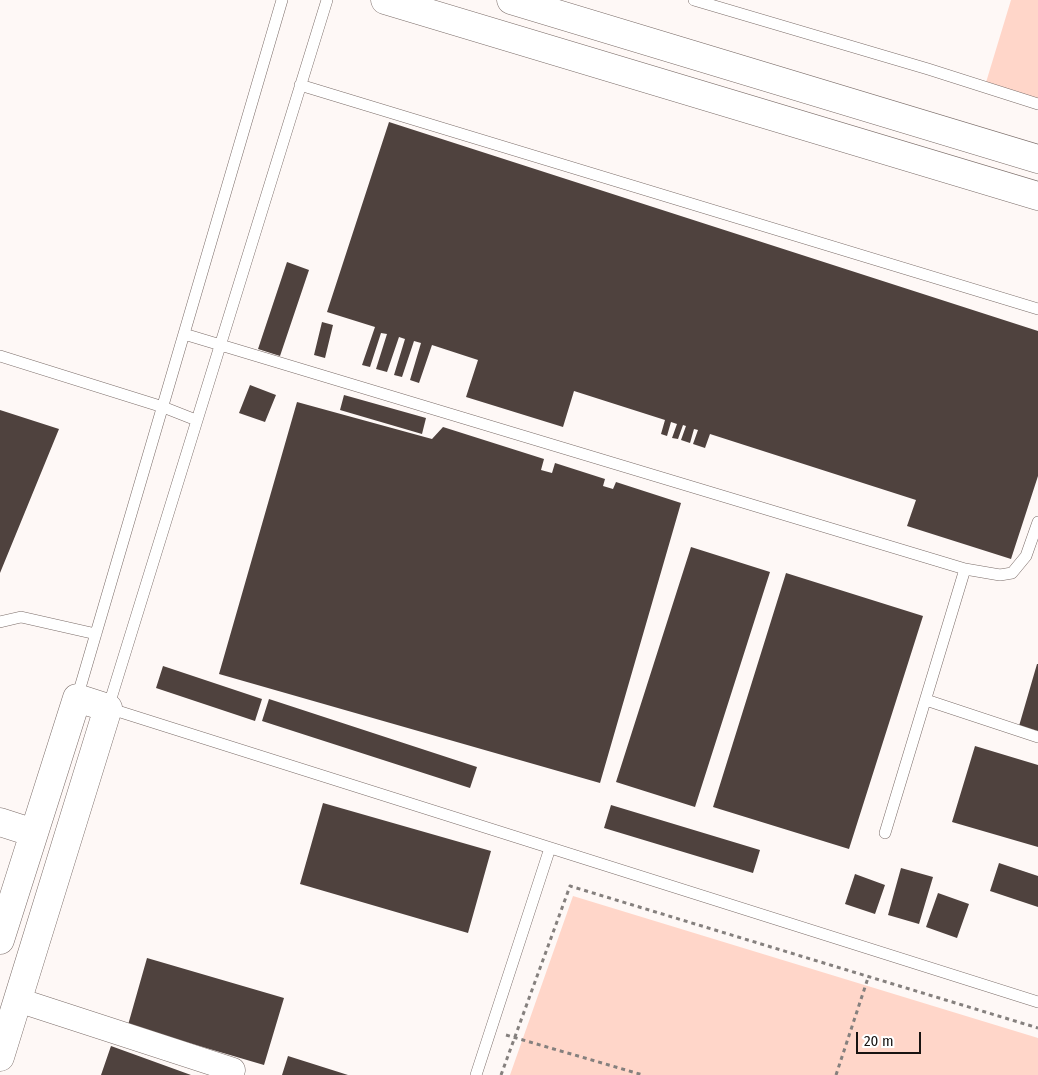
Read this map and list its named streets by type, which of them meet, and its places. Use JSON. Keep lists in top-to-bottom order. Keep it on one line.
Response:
{"scale_bar":"20 m"}
